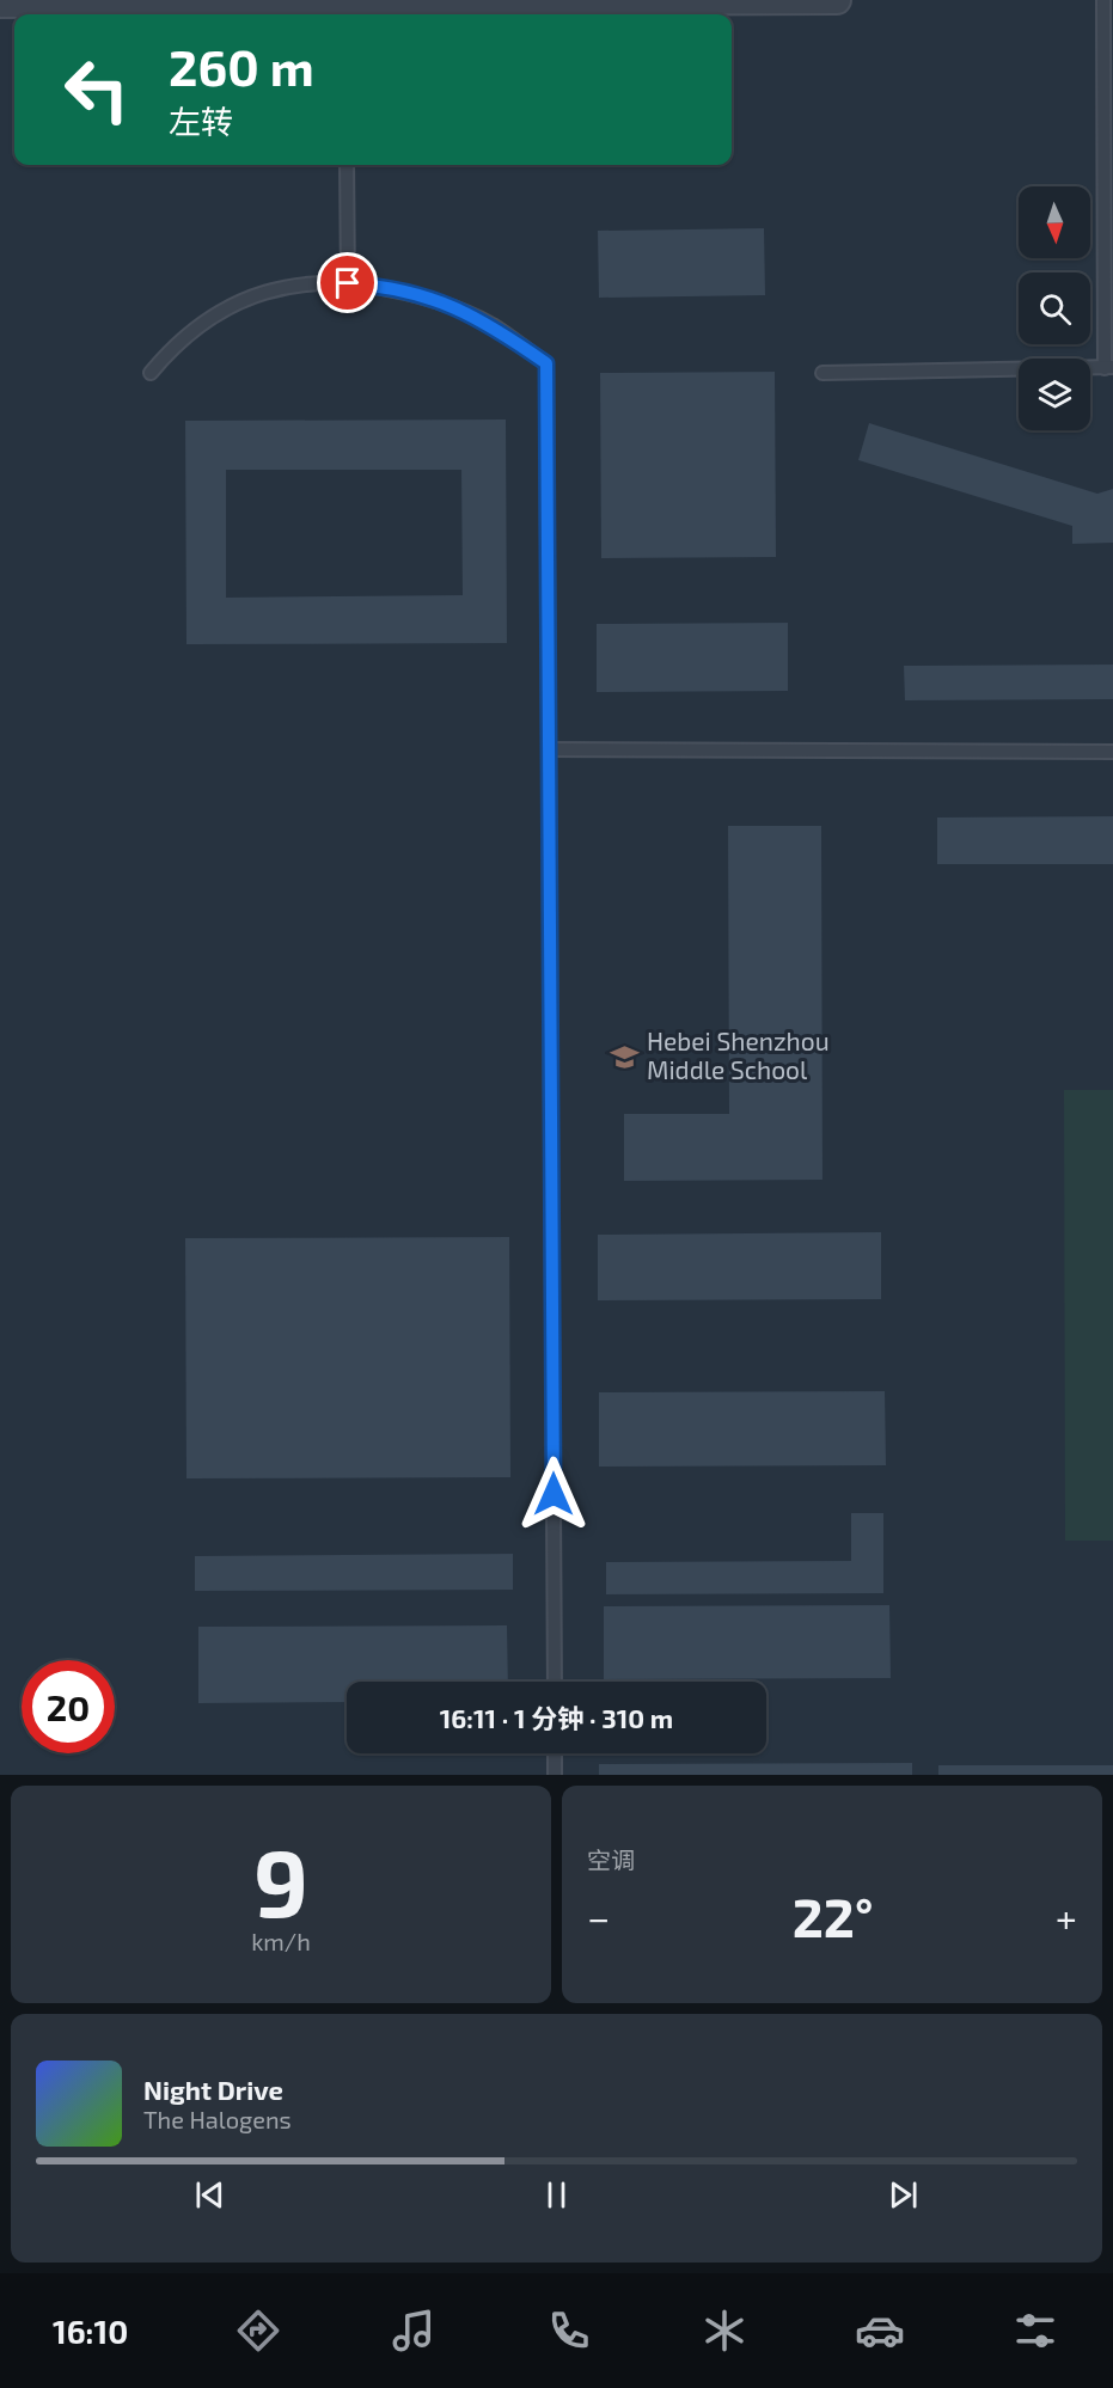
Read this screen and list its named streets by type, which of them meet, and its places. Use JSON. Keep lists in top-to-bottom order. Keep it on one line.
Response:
{"places":{"school or university":["Hebei Shenzhou Middle School"]},"north":"bottom","page":{"turn":["260 m","左转"],"limit":"20","trip":"16:11 · 1 分钟 · 310 m","tile":[["9","km/h"],"空调"],"heat":["−","22°","+"],"song":["Night Drive","The Halogens"],"tabs":"16:10"}}
